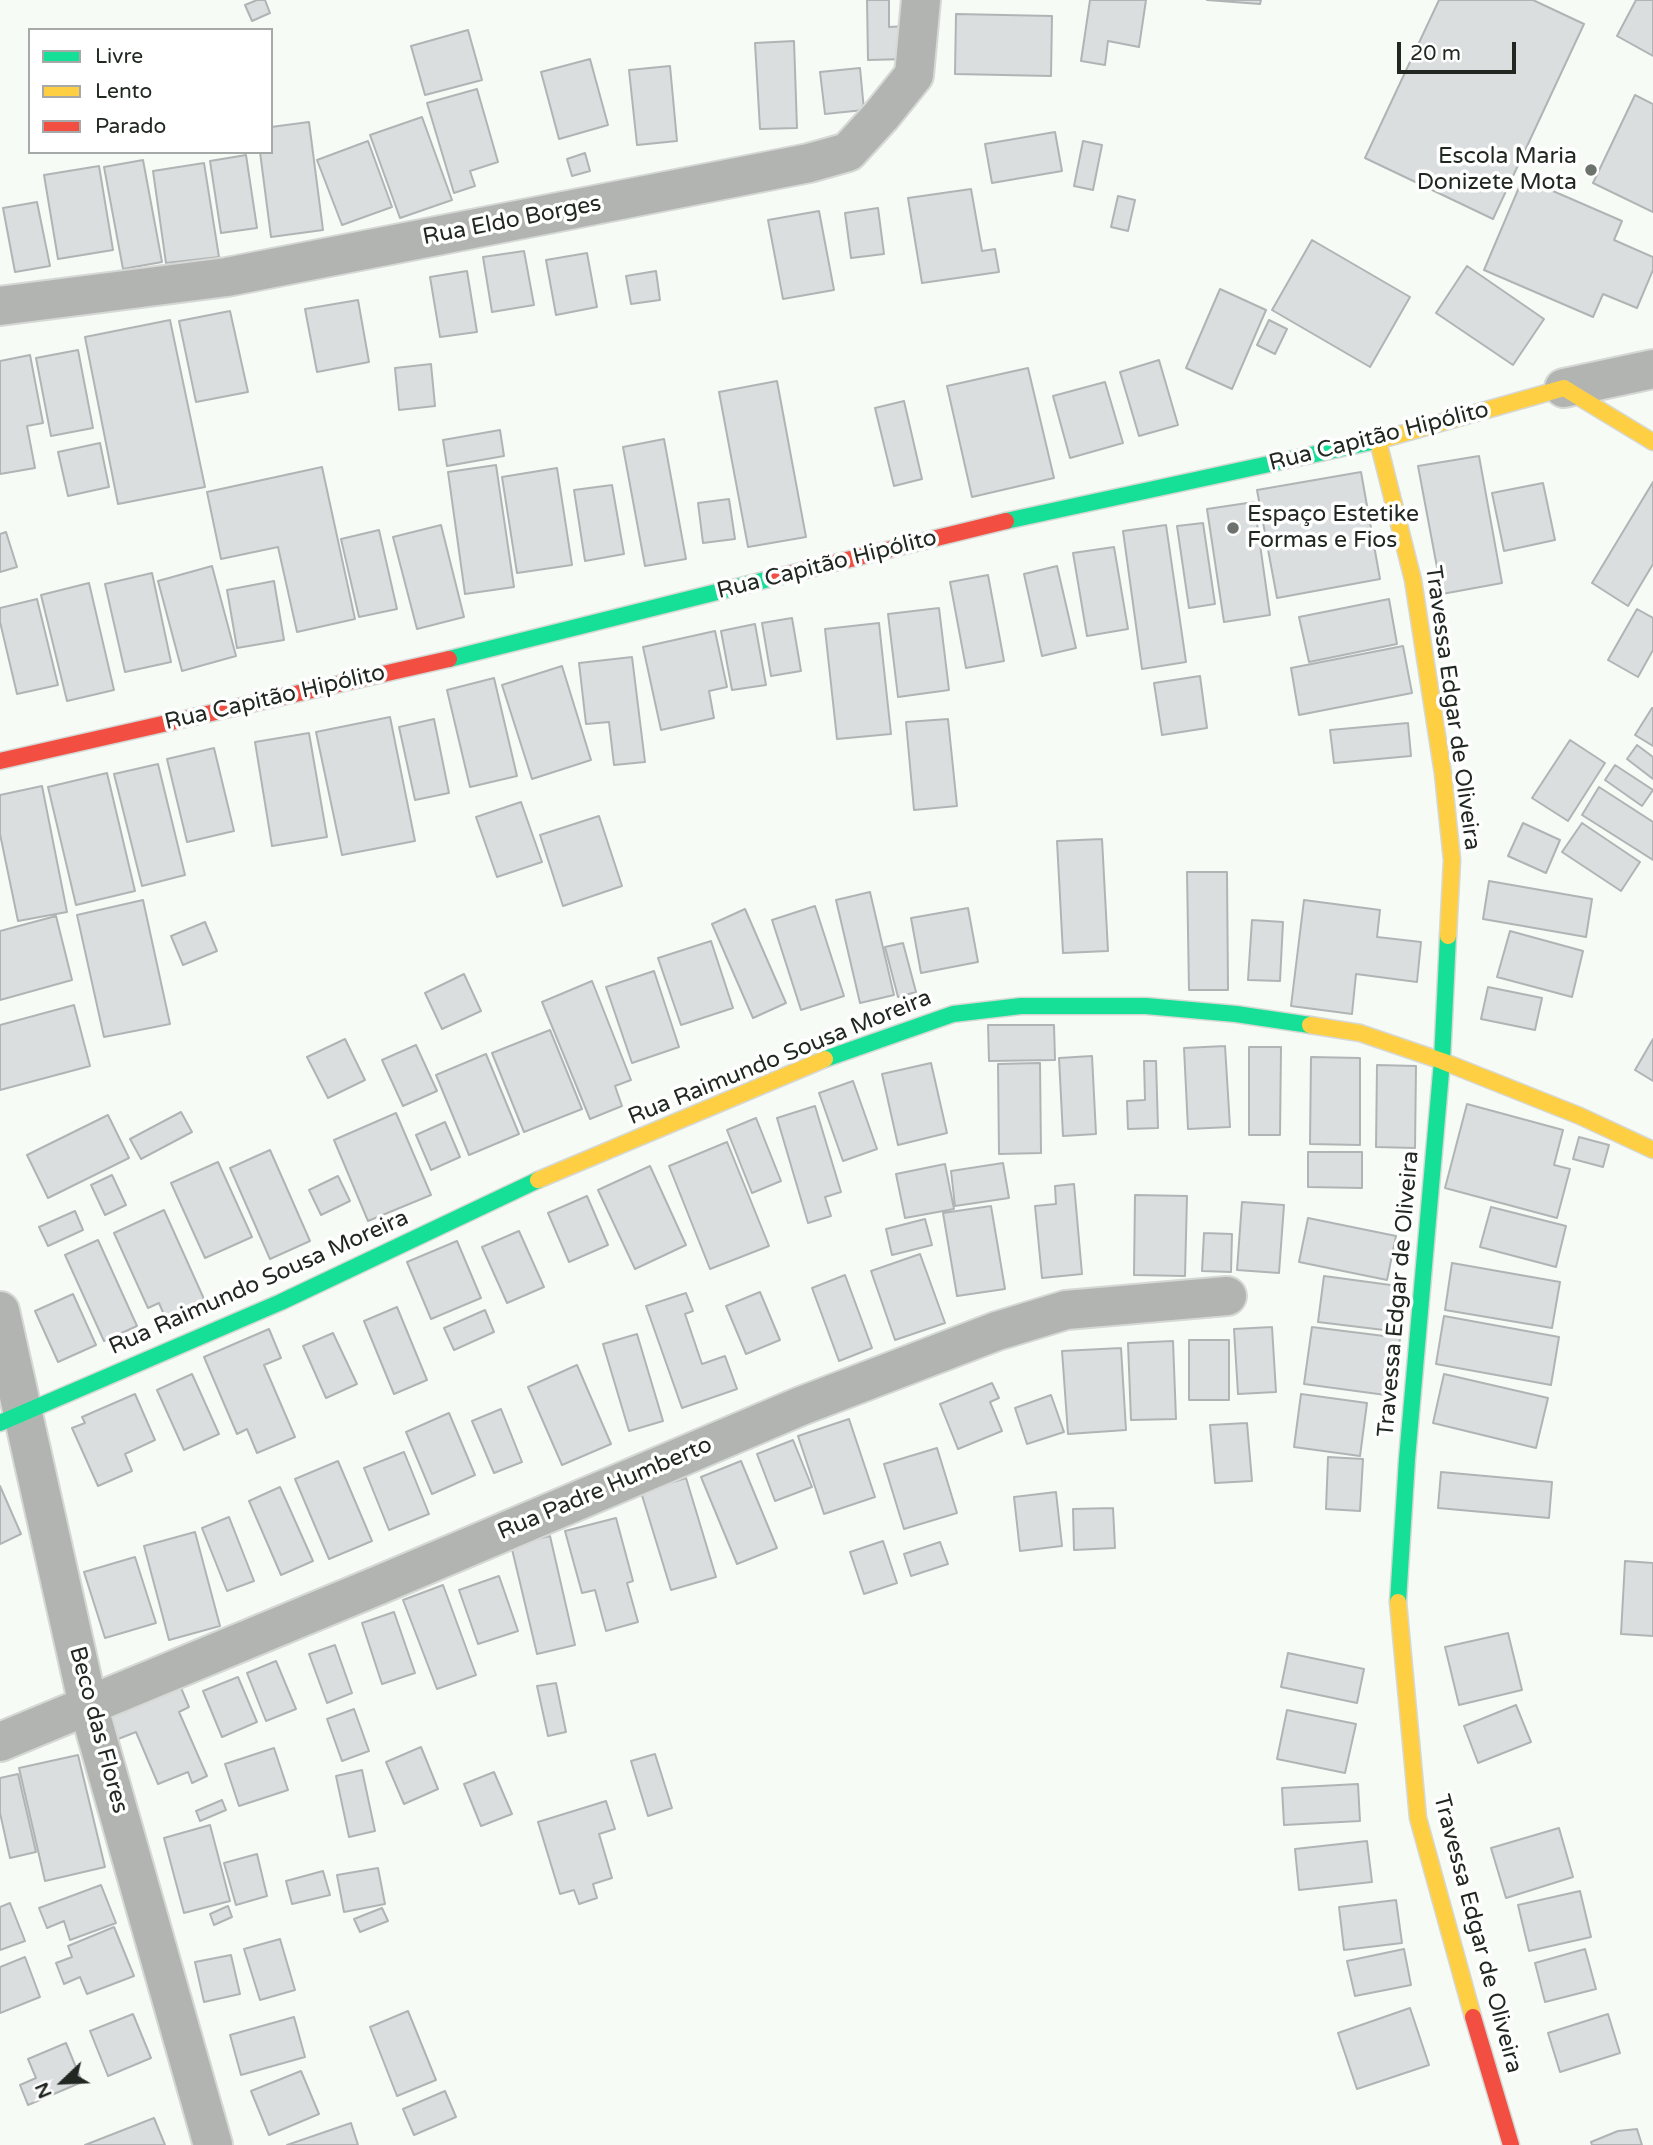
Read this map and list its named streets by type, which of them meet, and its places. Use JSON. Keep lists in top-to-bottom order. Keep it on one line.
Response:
{"streets":{"street":["Rua Eldo Borges","Rua Capitão Hipólito","Travessa Edgar de Oliveira","Rua Raimundo Sousa Moreira","Rua Padre Humberto","Beco das Flores"]},"crossings":[["Rua Capitão Hipólito","Travessa Edgar de Oliveira"],["Travessa Edgar de Oliveira","Rua Raimundo Sousa Moreira"],["Rua Raimundo Sousa Moreira","Beco das Flores"],["Rua Padre Humberto","Beco das Flores"]],"places":["Escola Maria Donizete Mota","Espaço Estetike Formas e Fios"],"legend":["Livre","Lento","Parado"],"scale_bar":"20 m","north":"bottom left"}
